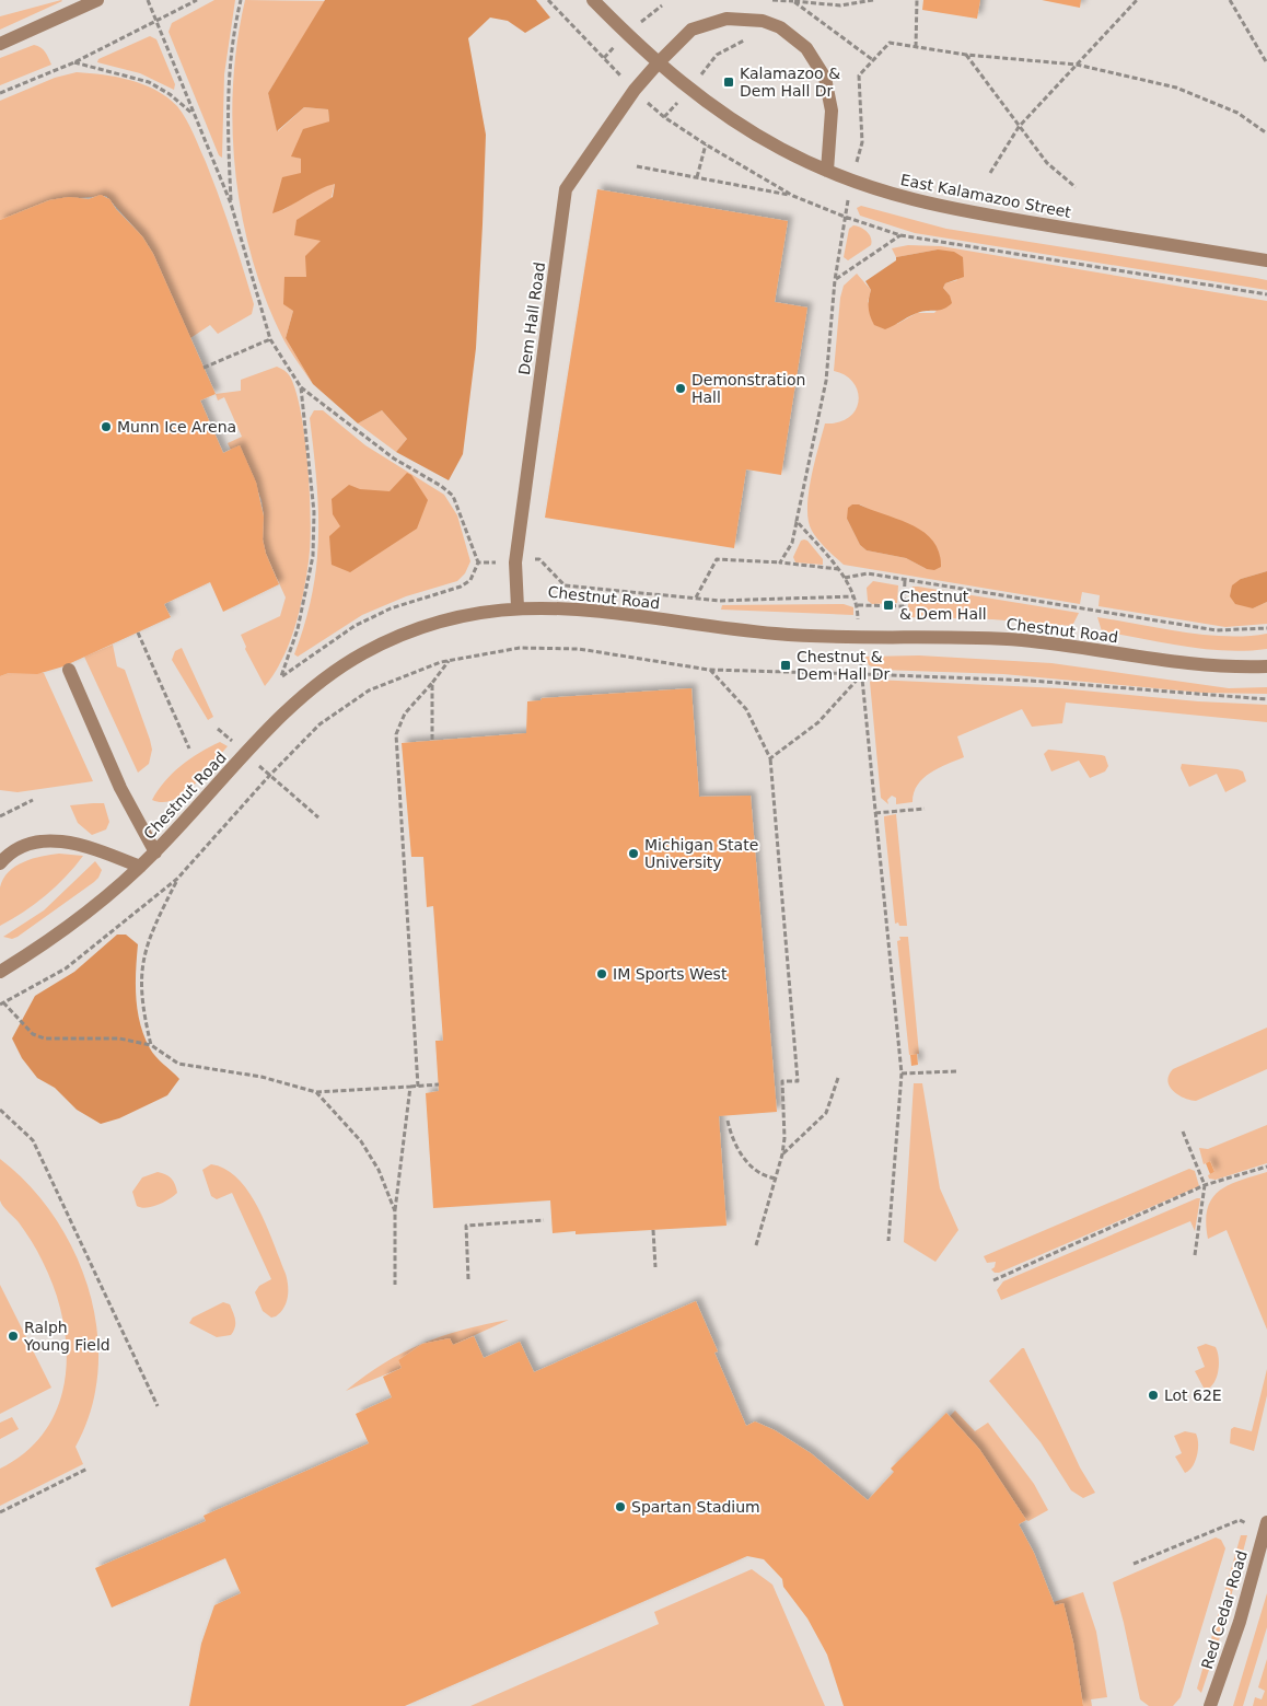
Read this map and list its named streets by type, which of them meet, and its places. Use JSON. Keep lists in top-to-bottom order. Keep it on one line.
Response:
{"streets":{"street":["East Kalamazoo Street","Dem Hall Road","Chestnut Road","Red Cedar Road"]},"crossings":[["East Kalamazoo Street","Dem Hall Road"],["Dem Hall Road","Chestnut Road"]],"places":{"transit":["Kalamazoo & Dem Hall Dr","Chestnut & Dem Hall","Chestnut & Dem Hall Dr"],"other":["Demonstration Hall","Munn Ice Arena","Michigan State University","IM Sports West","Ralph Young Field","Lot 62E","Spartan Stadium"]}}
